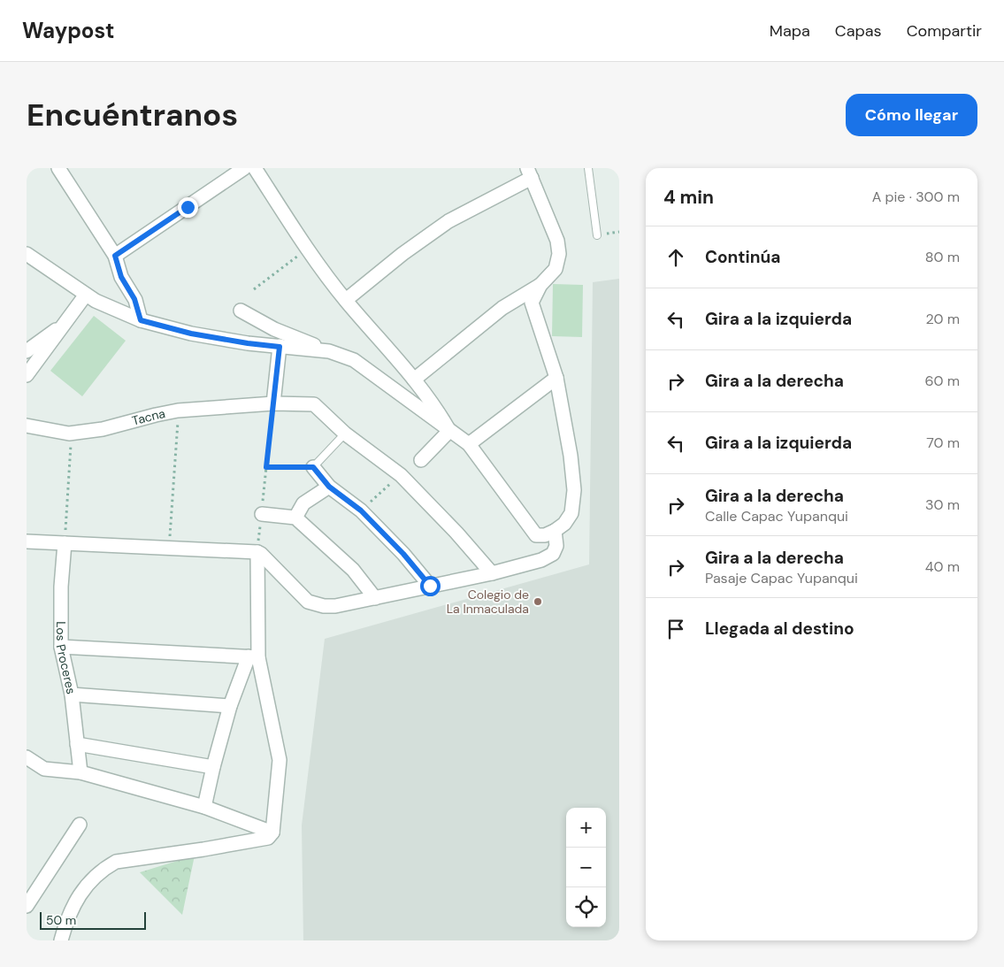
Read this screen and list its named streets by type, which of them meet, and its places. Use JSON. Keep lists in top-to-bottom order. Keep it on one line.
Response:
{"streets":{"street":["Tacna","Los Proceres"]},"places":["Colegio de La Inmaculada"],"scale_bar":"50 m","page":{"header":"Waypost","nav":["Mapa","Capas","Compartir"],"buttons":"Cómo llegar","title":"Encuéntranos","heading":["4 min","A pie · 300 m"],"list":[["Continúa","80 m"],["Gira a la izquierda","20 m"],["Gira a la derecha","60 m"],["Gira a la izquierda","70 m"],["Gira a la derecha","Calle Capac Yupanqui","30 m"],["Gira a la derecha","Pasaje Capac Yupanqui","40 m"],"Llegada al destino"],"map_buttons":["+","−"],"scale":"50 m"}}
